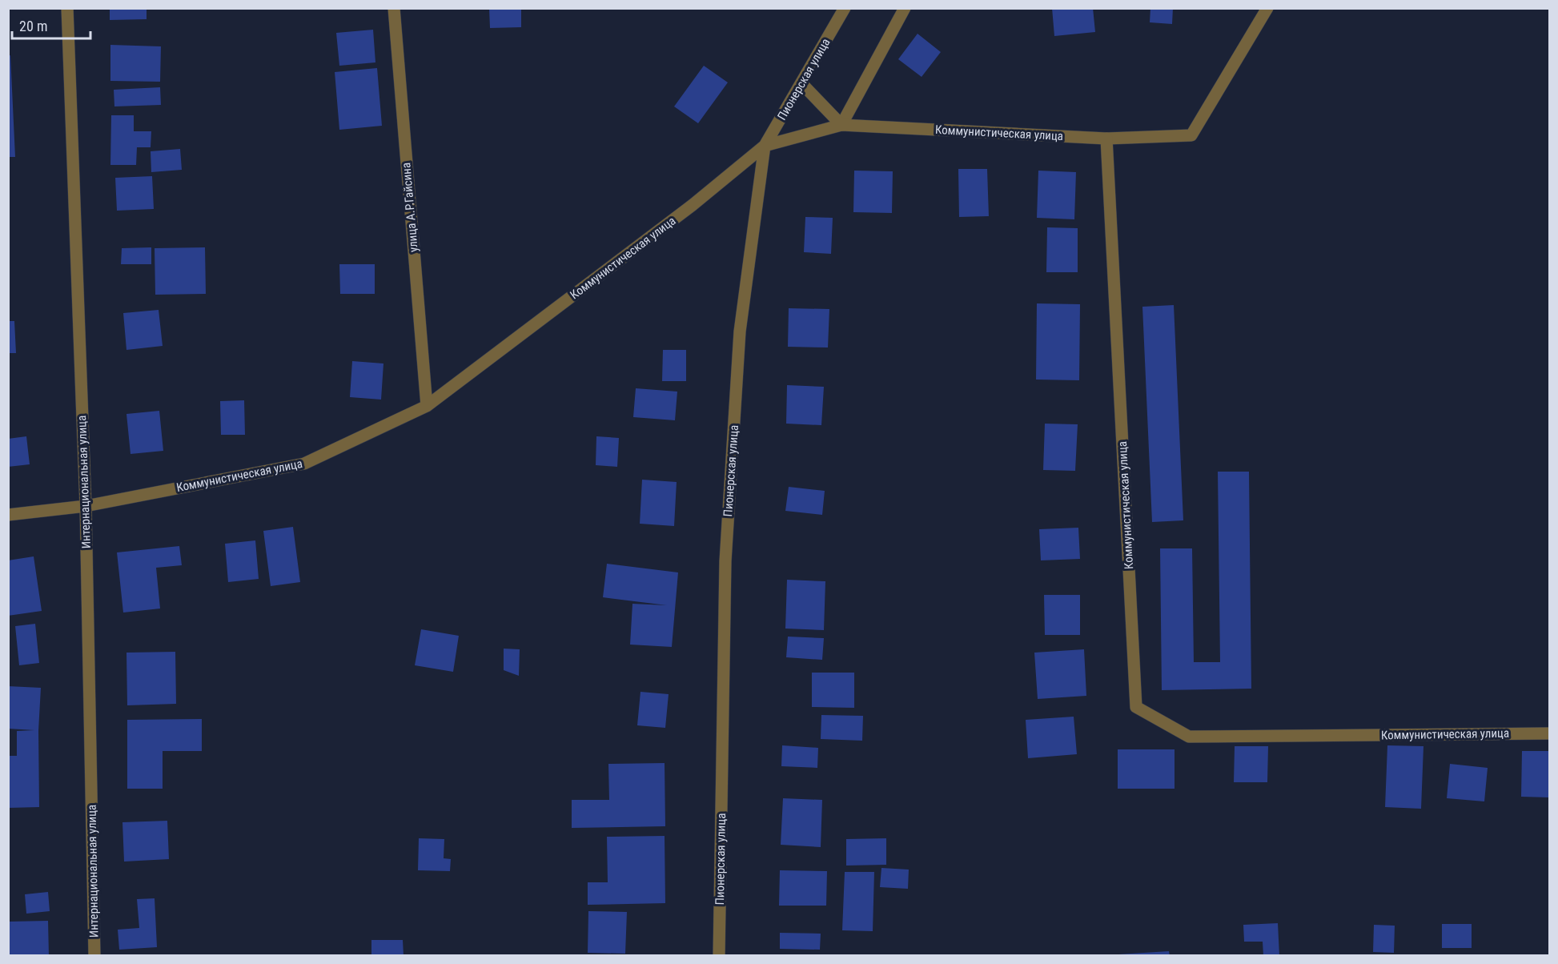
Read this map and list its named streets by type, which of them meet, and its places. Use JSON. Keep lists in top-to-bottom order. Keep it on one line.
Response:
{"streets":{"street":["Пионерская улица","Коммунистическая улица","улица А.Р.Гайсина","Интернациональная улица"]},"crossings":[["Пионерская улица","Коммунистическая улица"],["Коммунистическая улица","улица А.Р.Гайсина"],["Коммунистическая улица","Интернациональная улица"]],"scale_bar":"20 m"}
